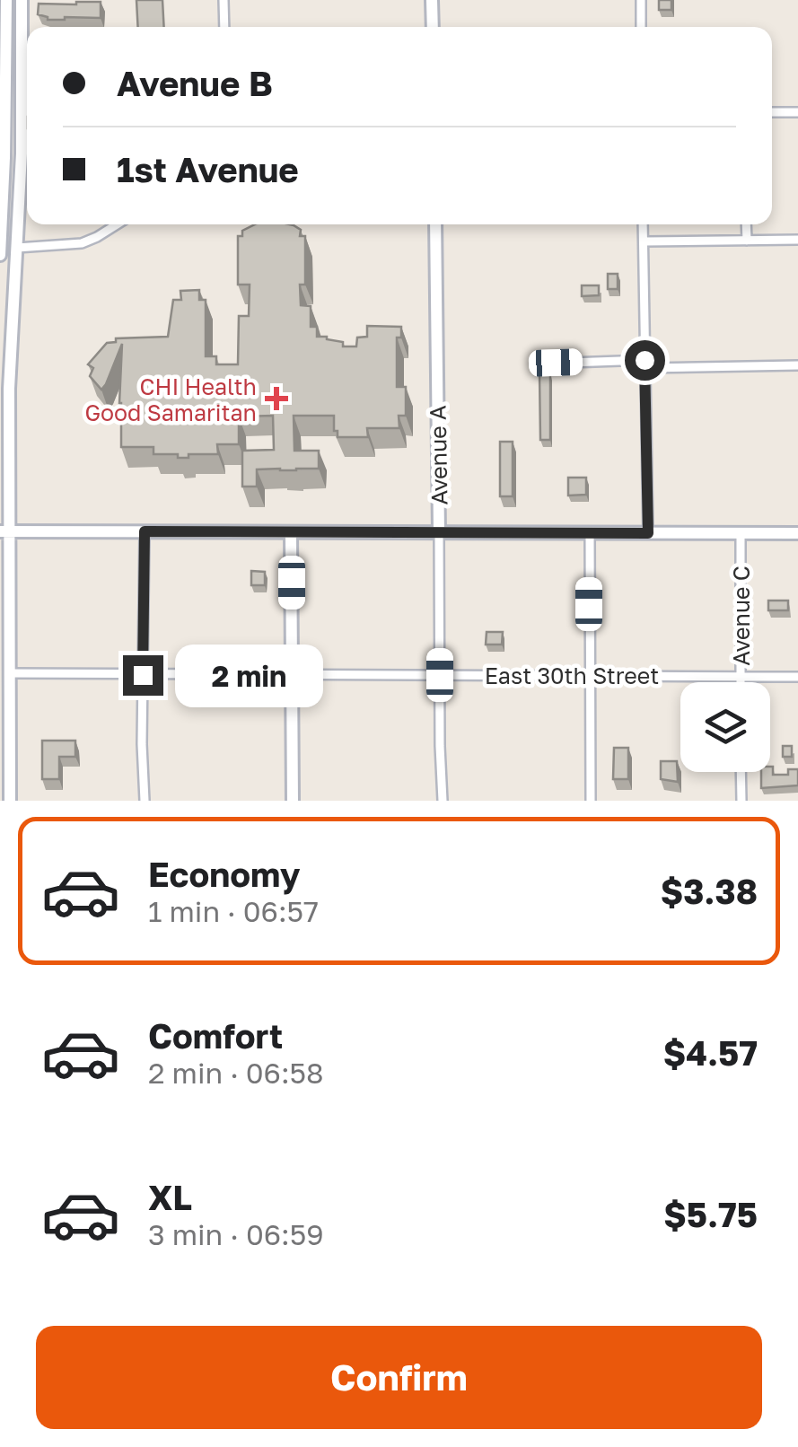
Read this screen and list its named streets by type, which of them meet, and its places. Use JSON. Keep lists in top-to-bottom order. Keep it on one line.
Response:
{"streets":{"street":["Avenue A","Avenue C","East 30th Street"]},"crossings":[["Avenue A","East 30th Street"],["Avenue C","East 30th Street"]],"places":{"health":["CHI Health Good Samaritan"]},"page":{"banner":["Avenue B","1st Avenue"],"bubble":"2 min","list":[{"name":"Economy","note":"1 min · 06:57","value":"$3.38"},{"name":"Comfort","note":"2 min · 06:58","value":"$4.57"},{"name":"XL","note":"3 min · 06:59","value":"$5.75"}],"buttons":"Confirm"}}
